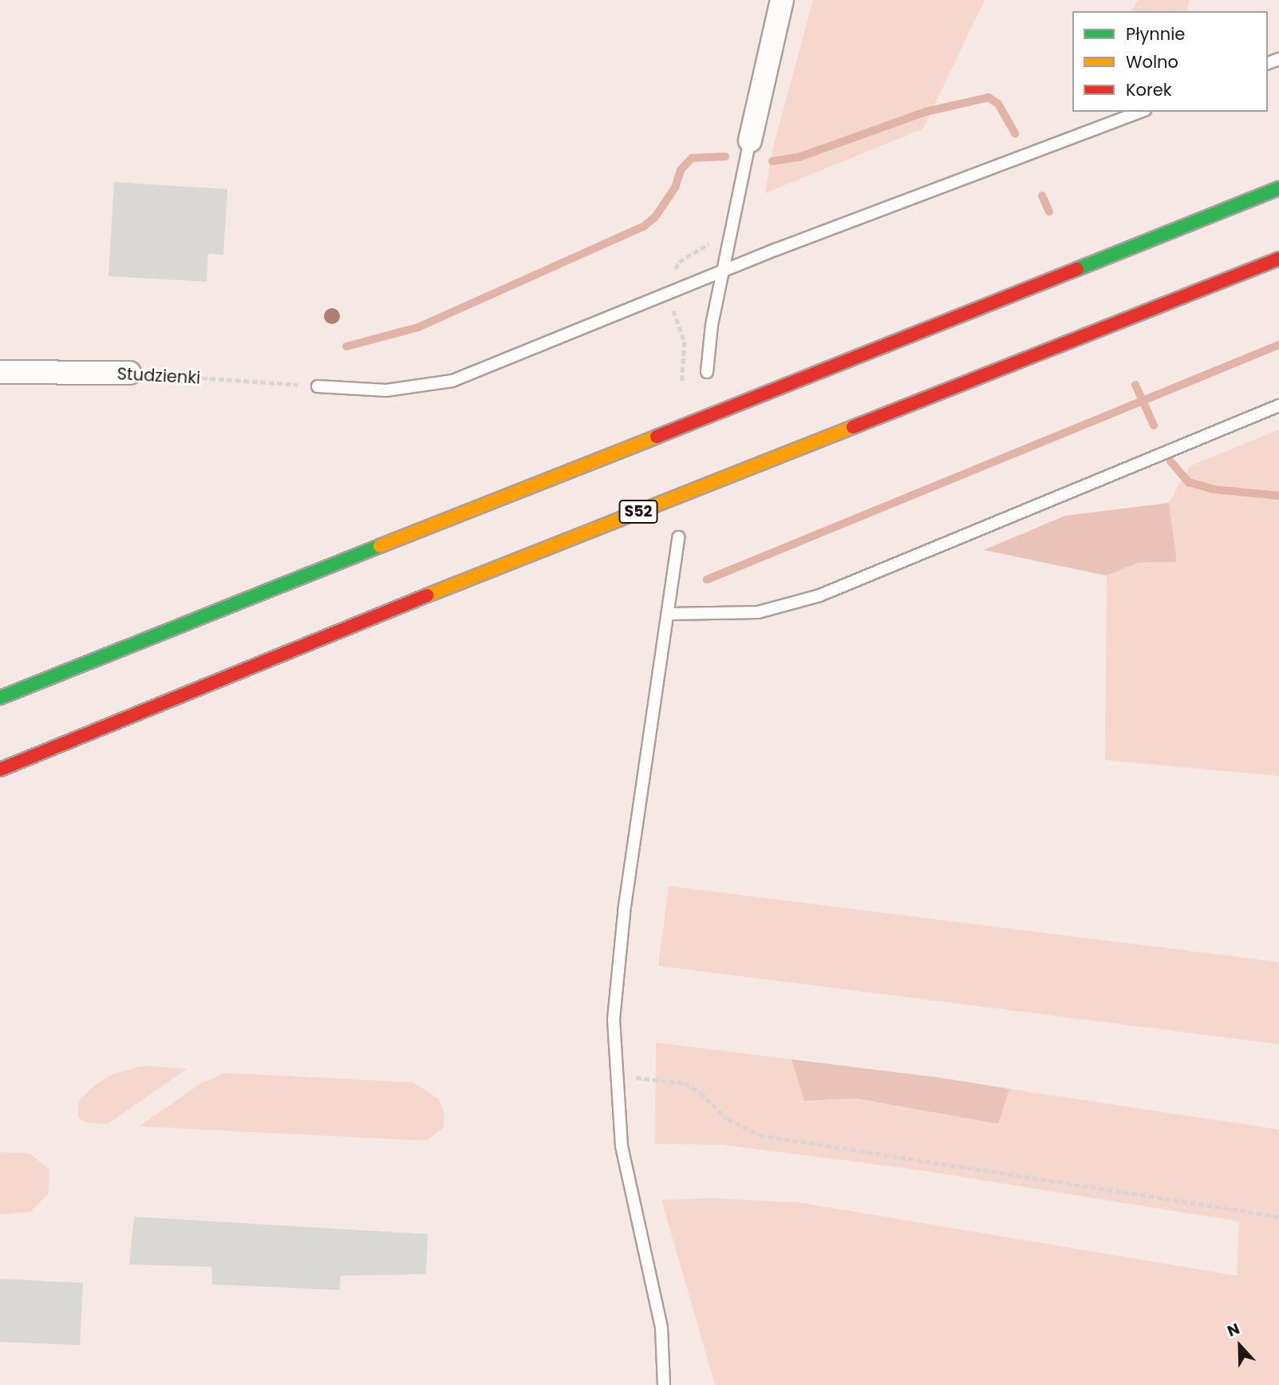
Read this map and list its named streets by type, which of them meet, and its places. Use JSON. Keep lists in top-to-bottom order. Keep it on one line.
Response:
{"streets":{"highway":["S52"],"street":["Studzienki"]},"legend":["Płynnie","Wolno","Korek"],"north":"top"}
